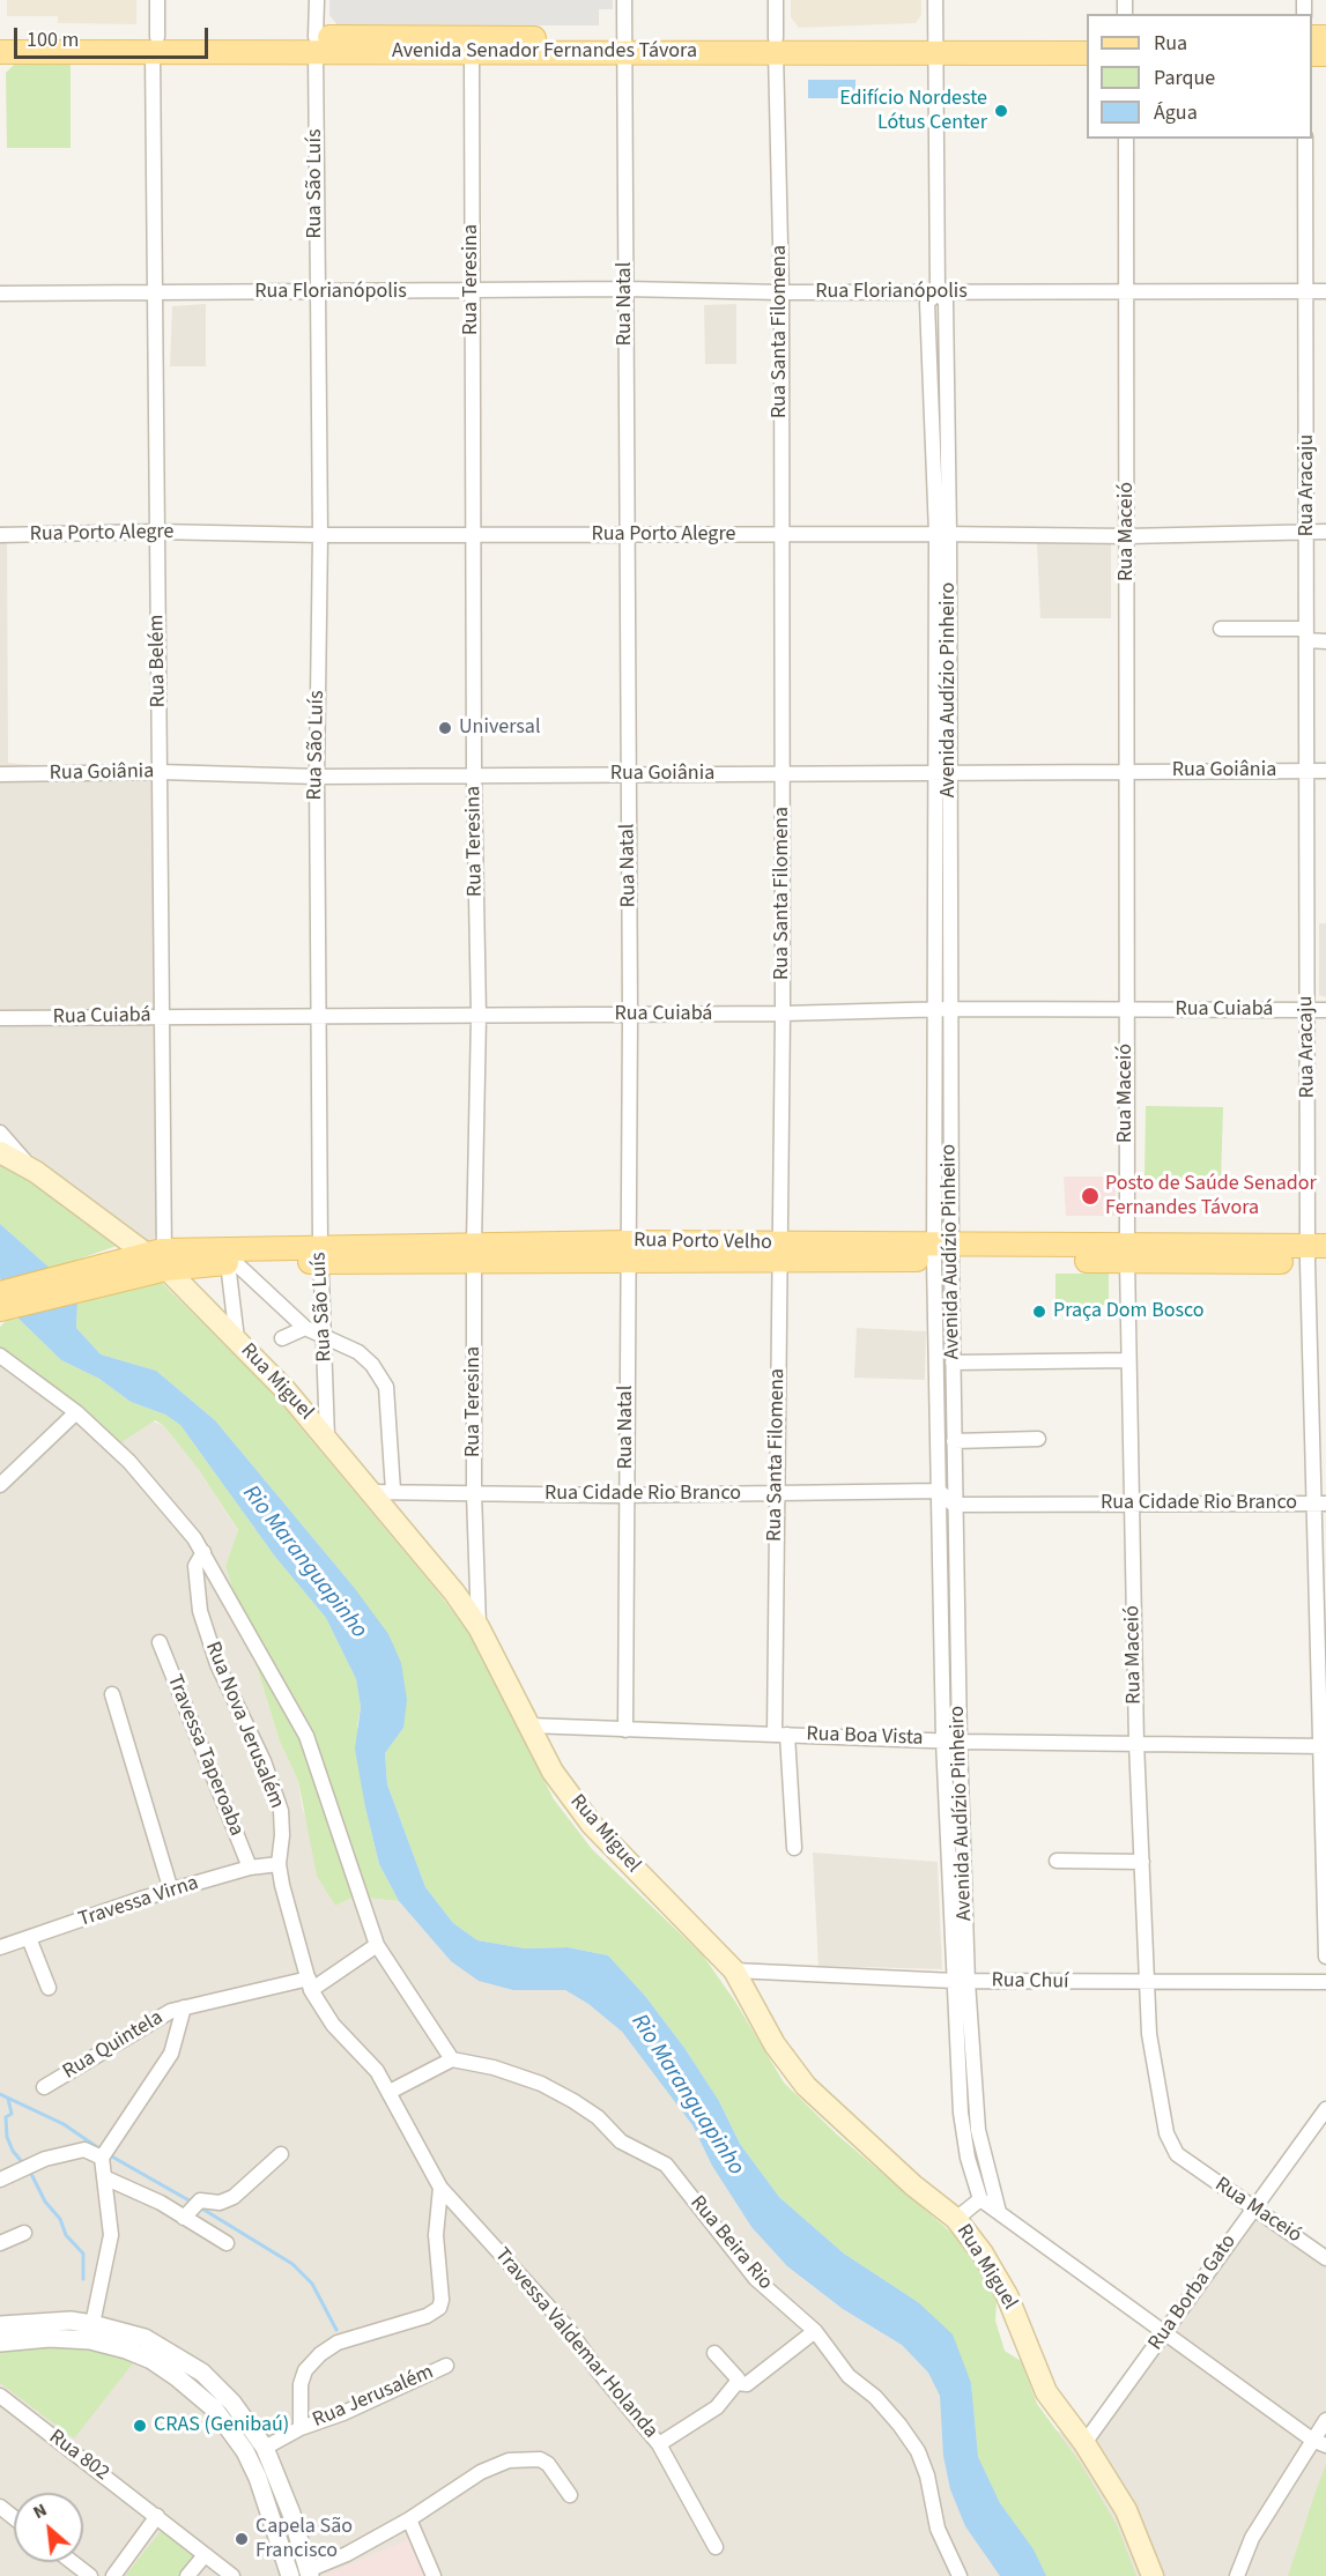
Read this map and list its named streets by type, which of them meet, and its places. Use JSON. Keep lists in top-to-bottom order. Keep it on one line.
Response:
{"streets":{"main road":["Avenida Senador Fernandes Távora","Rua Porto Velho","Rua Miguel"],"street":["Rua São Luís","Rua Teresina","Rua Florianópolis","Rua Natal","Rua Santa Filomena","Rua Aracaju","Rua Maceió","Rua Porto Alegre","Rua Belém","Avenida Audízio Pinheiro","Rua Goiânia","Rua Cuiabá","Rua Cidade Rio Branco","Rua Nova Jerusalém","Rua Boa Vista","Travessa Taperoaba","Travessa Virna","Rua Chuí","Rua Quintela","Rua Beira Rio","Rua Borba Gato","Travessa Valdemar Holanda","Rua Jerusalém","Rua 802"]},"crossings":[["Avenida Senador Fernandes Távora","Rua São Luís"],["Avenida Senador Fernandes Távora","Rua Teresina"],["Avenida Senador Fernandes Távora","Rua Natal"],["Avenida Senador Fernandes Távora","Rua Santa Filomena"],["Avenida Senador Fernandes Távora","Rua Belém"],["Avenida Senador Fernandes Távora","Avenida Audízio Pinheiro"],["Rua São Luís","Rua Florianópolis"],["Rua São Luís","Rua Porto Alegre"],["Rua São Luís","Rua Goiânia"],["Rua São Luís","Rua Cuiabá"],["Rua São Luís","Rua Porto Velho"],["Rua São Luís","Rua Miguel"],["Rua Teresina","Rua Florianópolis"],["Rua Teresina","Rua Porto Alegre"],["Rua Teresina","Rua Goiânia"],["Rua Teresina","Rua Cuiabá"],["Rua Teresina","Rua Porto Velho"],["Rua Teresina","Rua Miguel"],["Rua Teresina","Rua Cidade Rio Branco"],["Rua Florianópolis","Rua Natal"],["Rua Florianópolis","Rua Santa Filomena"],["Rua Florianópolis","Rua Aracaju"],["Rua Florianópolis","Rua Maceió"],["Rua Florianópolis","Rua Belém"],["Rua Florianópolis","Avenida Audízio Pinheiro"],["Rua Natal","Rua Porto Alegre"],["Rua Natal","Rua Goiânia"],["Rua Natal","Rua Cuiabá"],["Rua Natal","Rua Porto Velho"],["Rua Natal","Rua Cidade Rio Branco"],["Rua Natal","Rua Boa Vista"],["Rua Santa Filomena","Rua Porto Alegre"],["Rua Santa Filomena","Rua Goiânia"],["Rua Santa Filomena","Rua Cuiabá"],["Rua Santa Filomena","Rua Porto Velho"],["Rua Santa Filomena","Rua Cidade Rio Branco"],["Rua Santa Filomena","Rua Boa Vista"],["Rua Aracaju","Rua Porto Alegre"],["Rua Aracaju","Rua Goiânia"],["Rua Aracaju","Rua Cuiabá"],["Rua Aracaju","Rua Porto Velho"],["Rua Aracaju","Rua Cidade Rio Branco"],["Rua Aracaju","Rua Boa Vista"],["Rua Maceió","Rua Porto Alegre"],["Rua Maceió","Rua Goiânia"],["Rua Maceió","Rua Cuiabá"],["Rua Maceió","Rua Porto Velho"],["Rua Maceió","Rua Cidade Rio Branco"],["Rua Maceió","Rua Boa Vista"],["Rua Maceió","Rua Chuí"],["Rua Maceió","Rua Borba Gato"],["Rua Porto Alegre","Rua Belém"],["Rua Porto Alegre","Avenida Audízio Pinheiro"],["Rua Belém","Rua Goiânia"],["Rua Belém","Rua Cuiabá"],["Rua Belém","Rua Porto Velho"],["Rua Belém","Rua Miguel"],["Avenida Audízio Pinheiro","Rua Goiânia"],["Avenida Audízio Pinheiro","Rua Cuiabá"],["Avenida Audízio Pinheiro","Rua Porto Velho"],["Avenida Audízio Pinheiro","Rua Cidade Rio Branco"],["Avenida Audízio Pinheiro","Rua Boa Vista"],["Avenida Audízio Pinheiro","Rua Chuí"],["Rua Porto Velho","Rua Miguel"],["Rua Miguel","Rua Cidade Rio Branco"],["Rua Miguel","Rua Boa Vista"],["Rua Miguel","Rua Chuí"],["Rua Miguel","Rua Borba Gato"],["Rua Nova Jerusalém","Travessa Virna"],["Rua Nova Jerusalém","Rua Quintela"],["Rua Nova Jerusalém","Travessa Valdemar Holanda"],["Travessa Taperoaba","Travessa Virna"]],"water":["Rio Maranguapinho"],"places":["Edifício Nordeste Lótus Center","Universal","Posto de Saúde Senador Fernandes Távora","Praça Dom Bosco","CRAS (Genibaú)","Capela São Francisco"],"legend":["Rua","Parque","Água"],"scale_bar":"100 m","north":"top left"}
